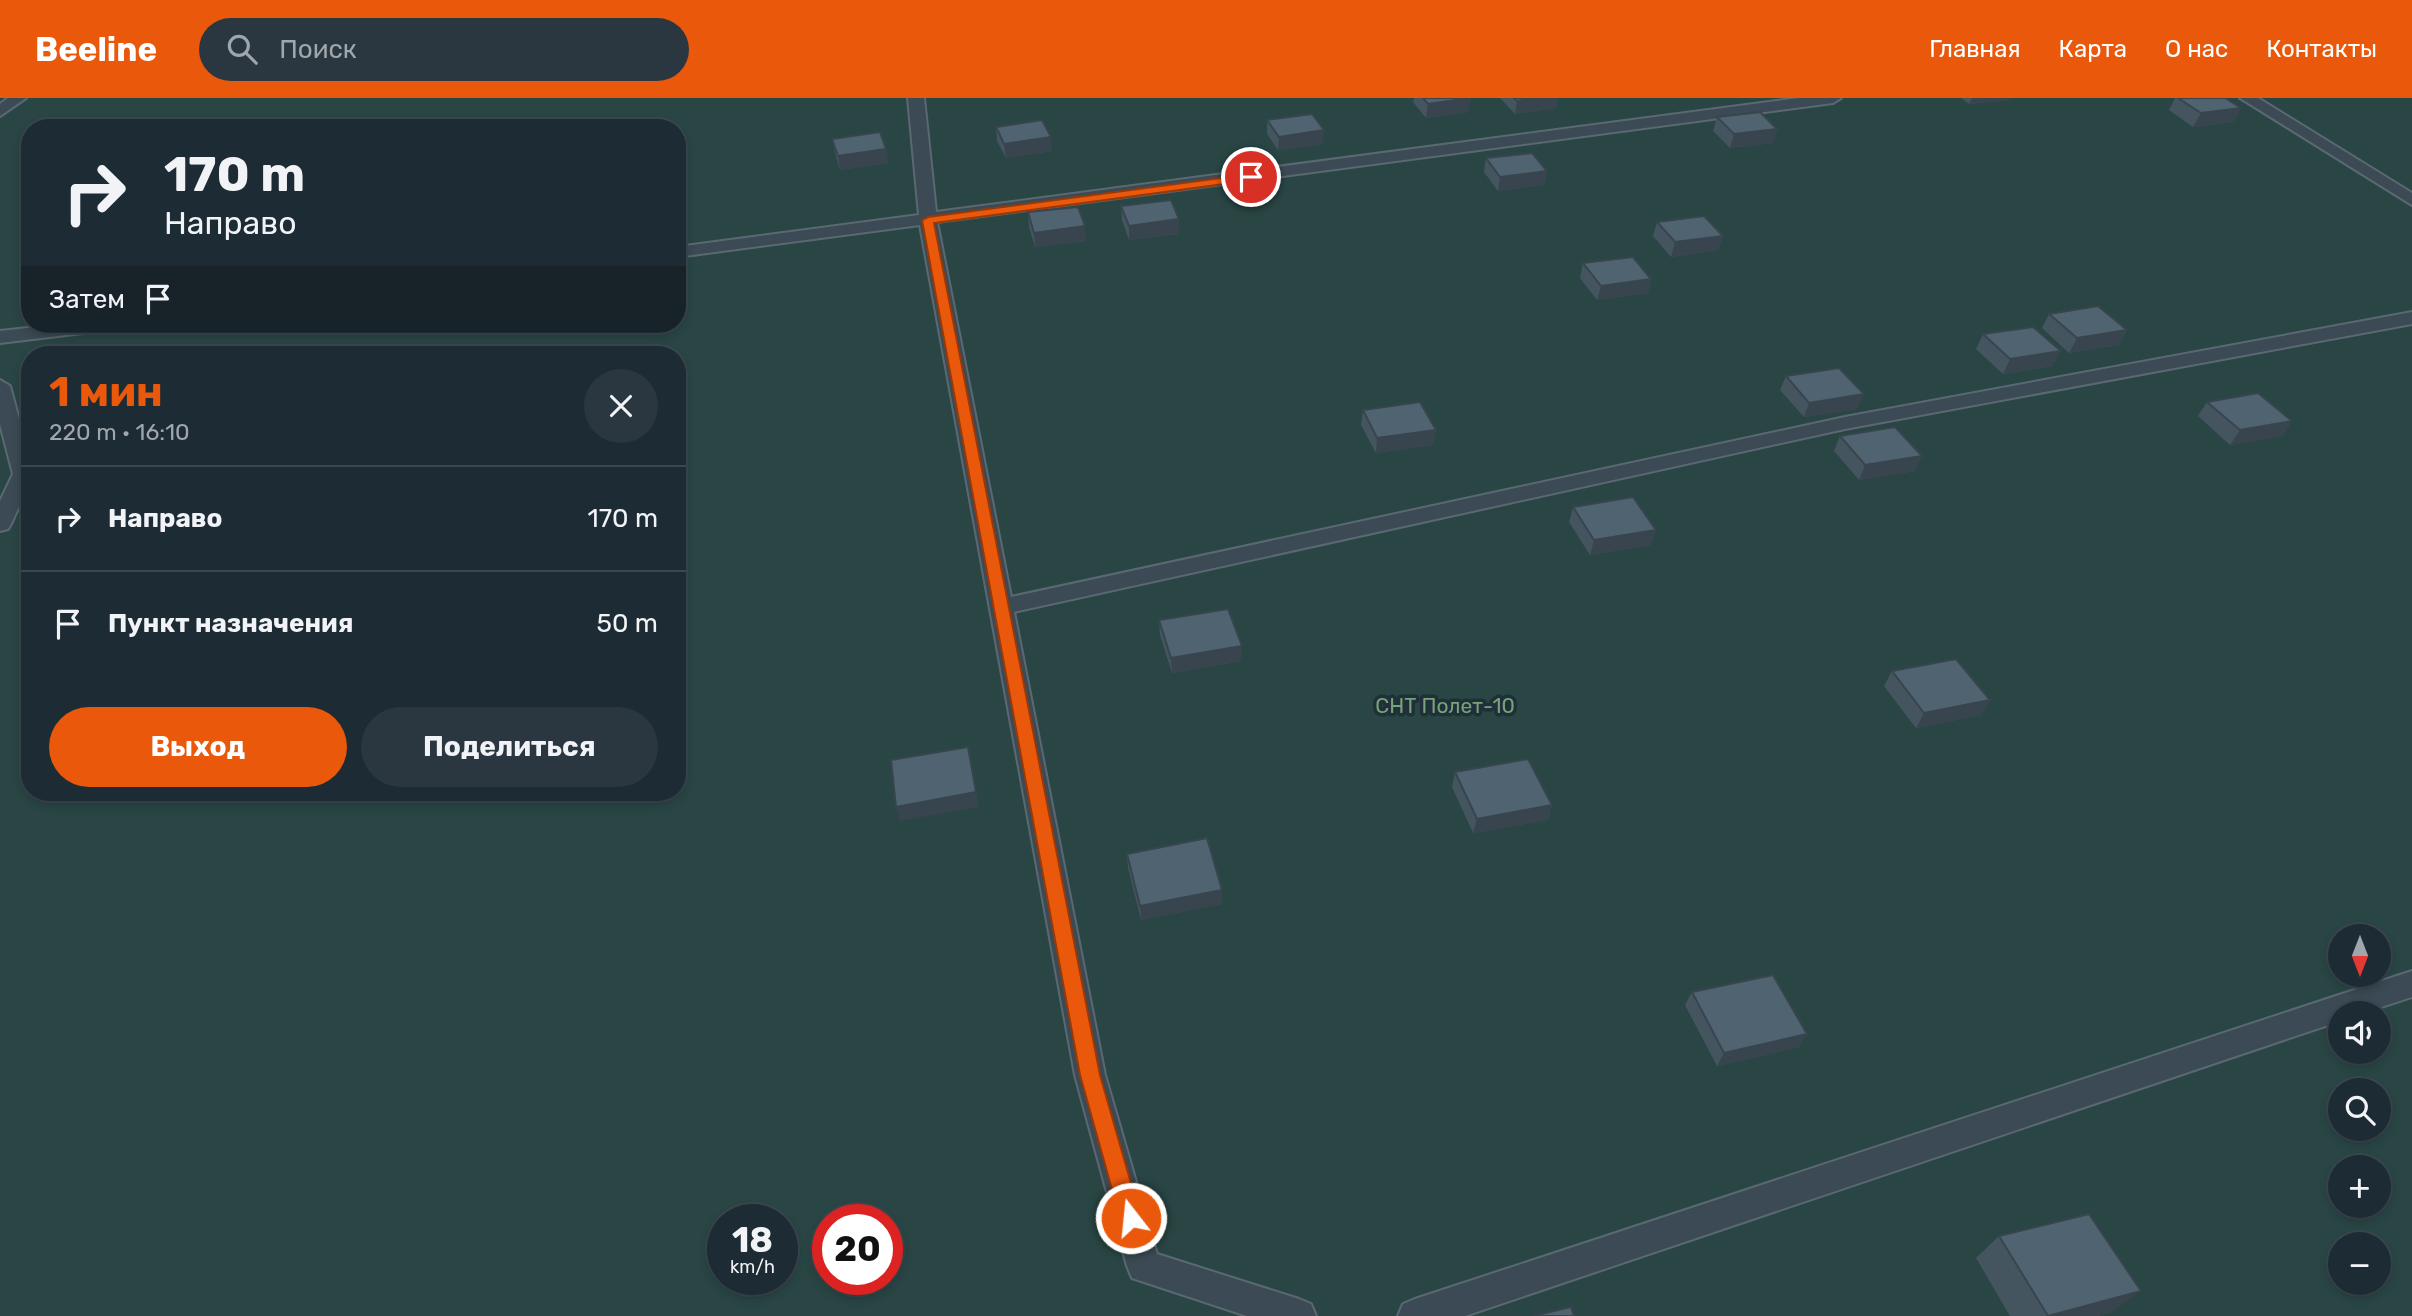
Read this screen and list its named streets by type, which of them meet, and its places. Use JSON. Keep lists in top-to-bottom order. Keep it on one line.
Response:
{"parks":["СНТ Полет-10"],"north":"bottom","page":{"header":"Beeline","search":"Поиск","nav":["Главная","Карта","О нас","Контакты"],"turn":["170 m","Направо"],"then":"Затем","heading":["1 мин","220 m · 16:10"],"list":[{"name":"Направо","value":"170 m"},{"name":"Пункт назначения","value":"50 m"}],"buttons":["Выход","Поделиться"],"map_buttons":["+","−"],"speed":"18 km/h","limit":"20"}}
